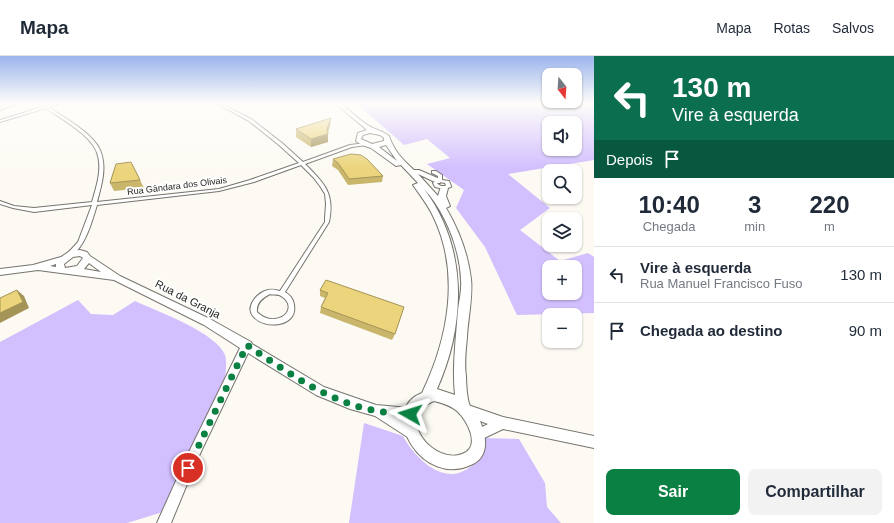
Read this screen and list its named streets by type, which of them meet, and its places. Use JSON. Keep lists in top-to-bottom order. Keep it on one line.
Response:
{"streets":{"main road":["Rua da Granja"],"street":["Rua Gândara dos Olivais"]},"north":"bottom","page":{"header":"Mapa","nav":["Mapa","Rotas","Salvos"],"turn":["130 m","Vire à esquerda"],"map_buttons":["+","−"],"then":"Depois","eta":["10:40","Chegada","3","min","220","m"],"list":[{"name":"Vire à esquerda","note":"Rua Manuel Francisco Fuso","value":"130 m"},{"name":"Chegada ao destino","value":"90 m"}],"buttons":["Sair","Compartilhar"]}}
